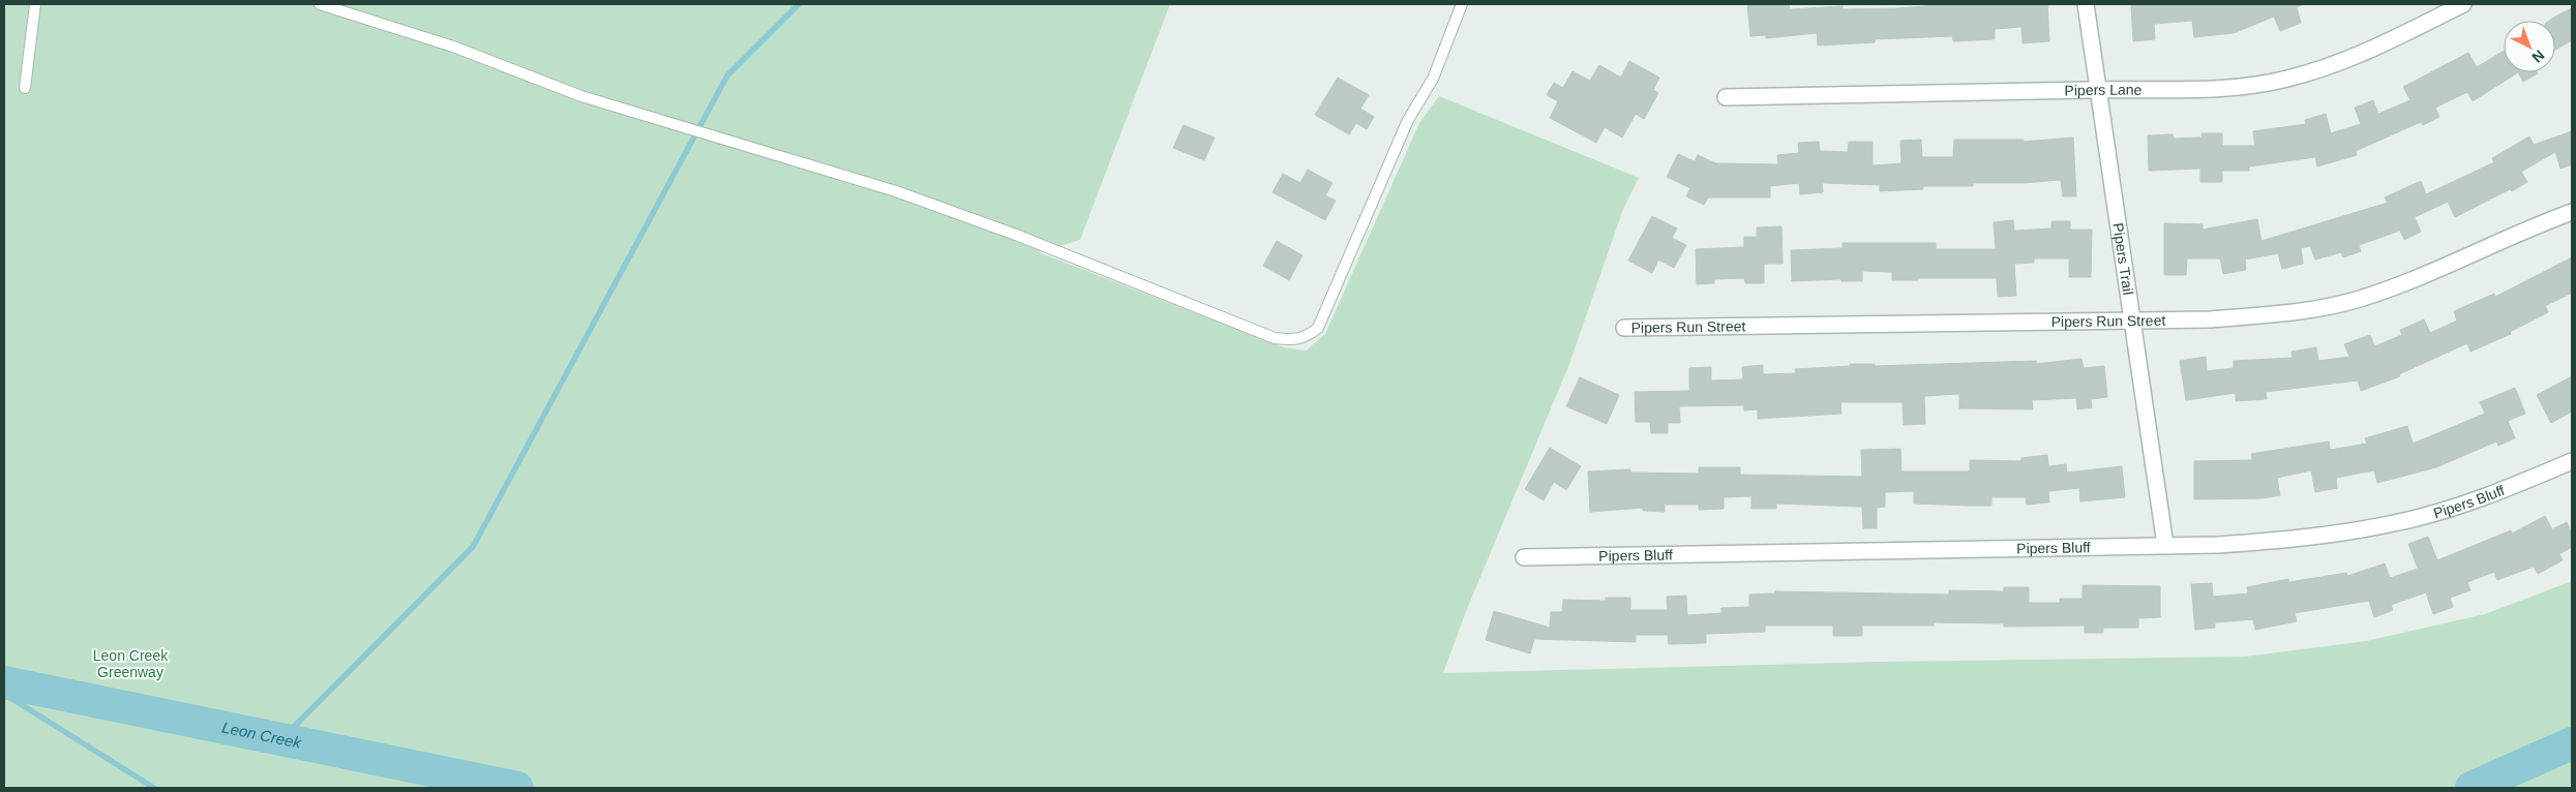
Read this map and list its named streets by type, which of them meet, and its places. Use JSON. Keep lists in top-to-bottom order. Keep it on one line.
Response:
{"streets":{"street":["Pipers Lane","Pipers Trail","Pipers Run Street","Pipers Bluff"]},"crossings":[["Pipers Lane","Pipers Trail"],["Pipers Trail","Pipers Run Street"],["Pipers Trail","Pipers Bluff"]],"water":["Leon Creek"],"parks":["Leon Creek Greenway"],"north":"bottom right"}
